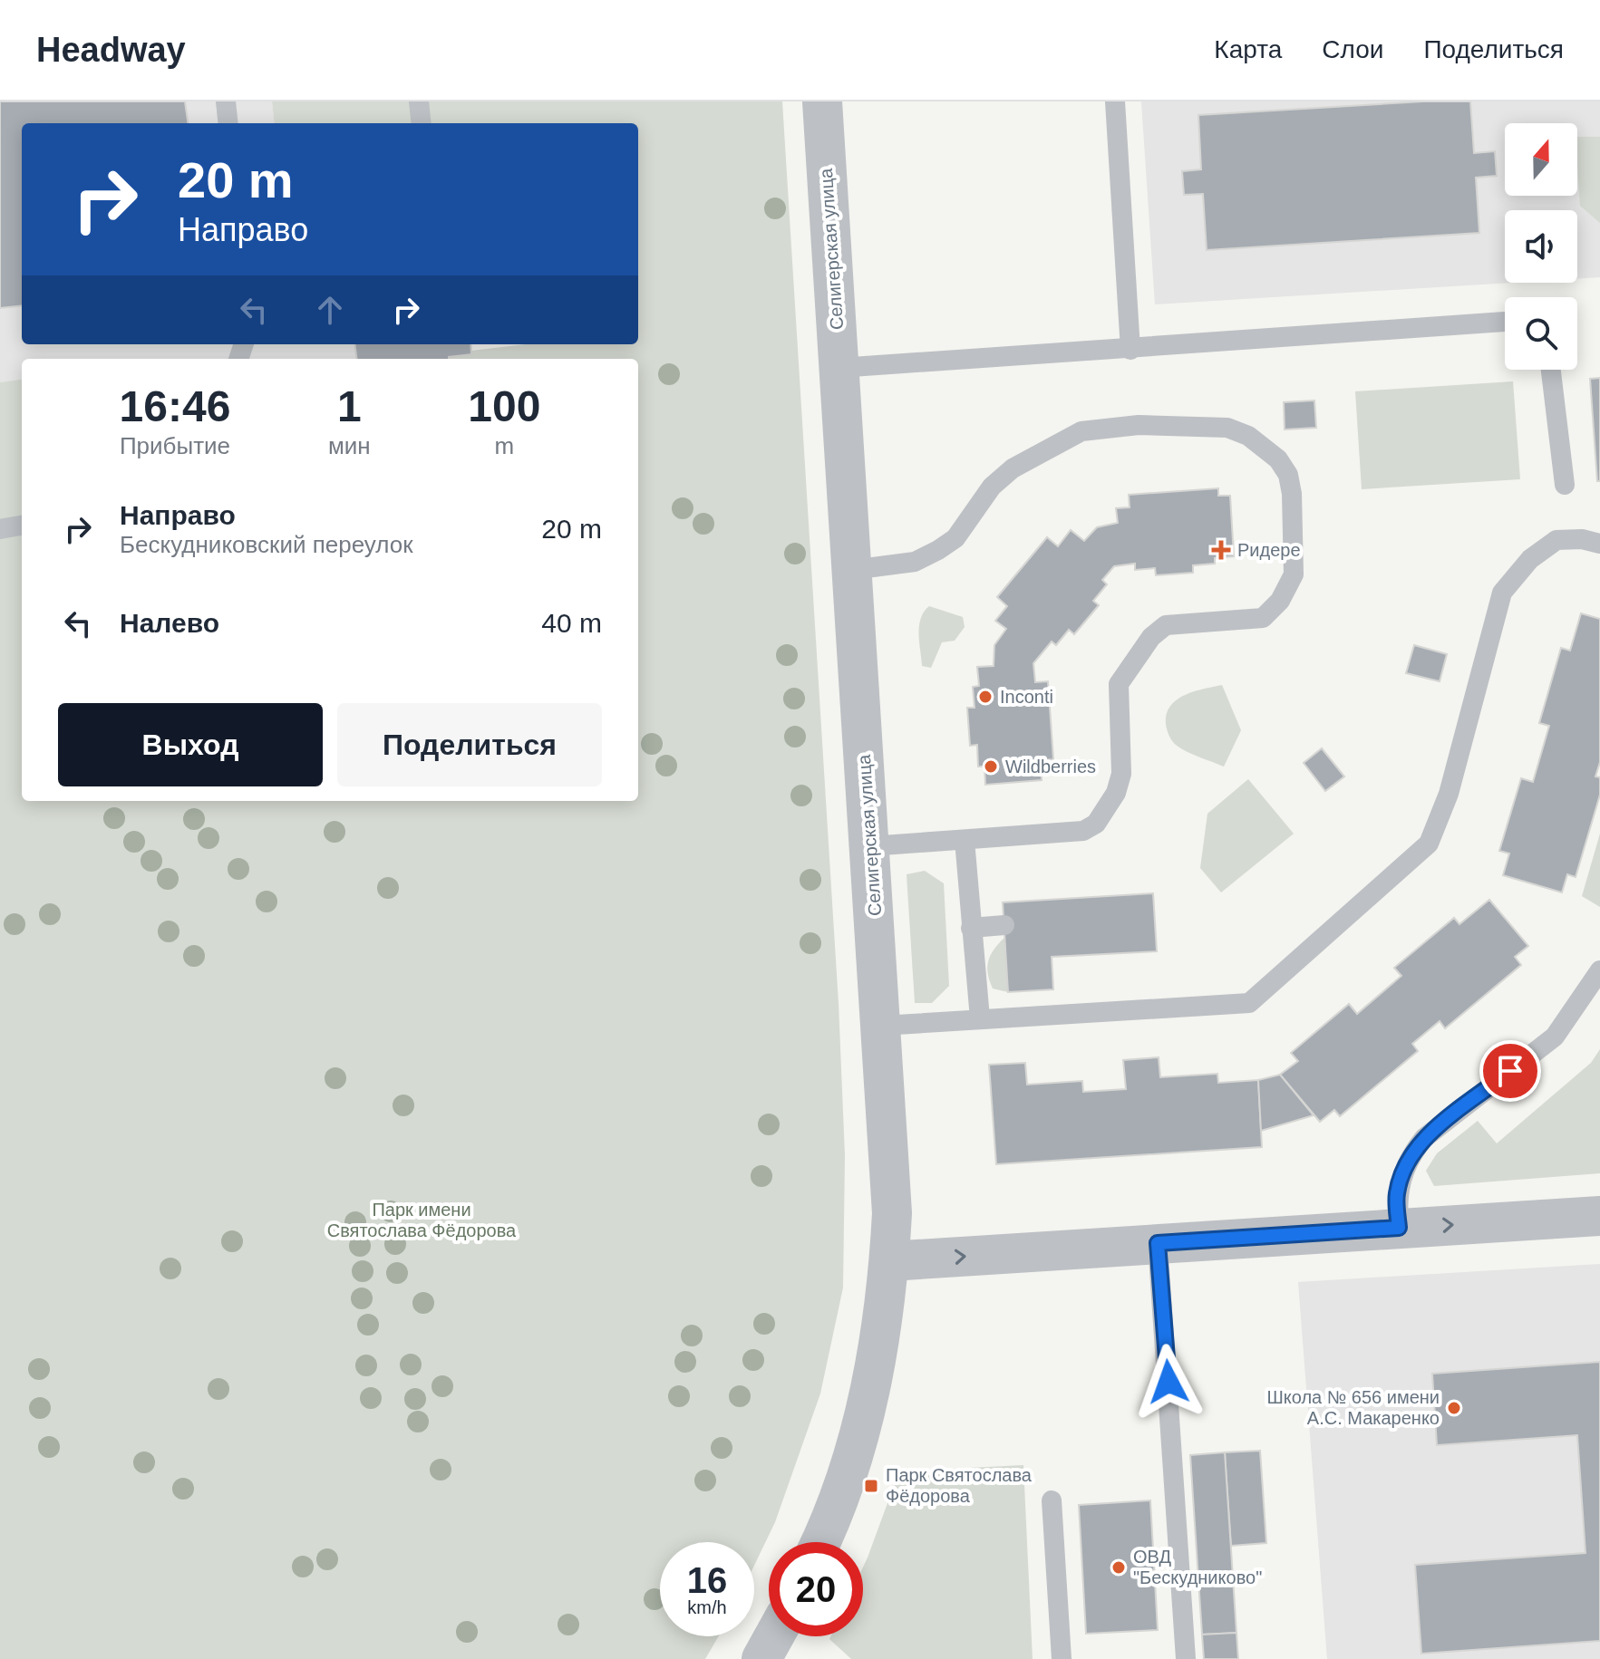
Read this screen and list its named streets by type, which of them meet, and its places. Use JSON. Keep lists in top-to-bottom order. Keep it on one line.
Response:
{"streets":{"street":["Селигерская улица"]},"parks":["Парк имени Святослава Фёдорова"],"places":{"health":["Ридере"],"other":["Inconti","Wildberries","Школа № 656 имени А.С. Макаренко","ОВД \"Бескудниково\""],"transit":["Парк Святослава Фёдорова"]},"north":"top","page":{"header":"Headway","nav":["Карта","Слои","Поделиться"],"turn":["20 m","Направо"],"eta":["16:46","Прибытие","1","мин","100","m"],"list":[{"name":"Направо","note":"Бескудниковский переулок","value":"20 m"},{"name":"Налево","value":"40 m"}],"buttons":["Выход","Поделиться"],"speed":"16 km/h","limit":"20"}}
